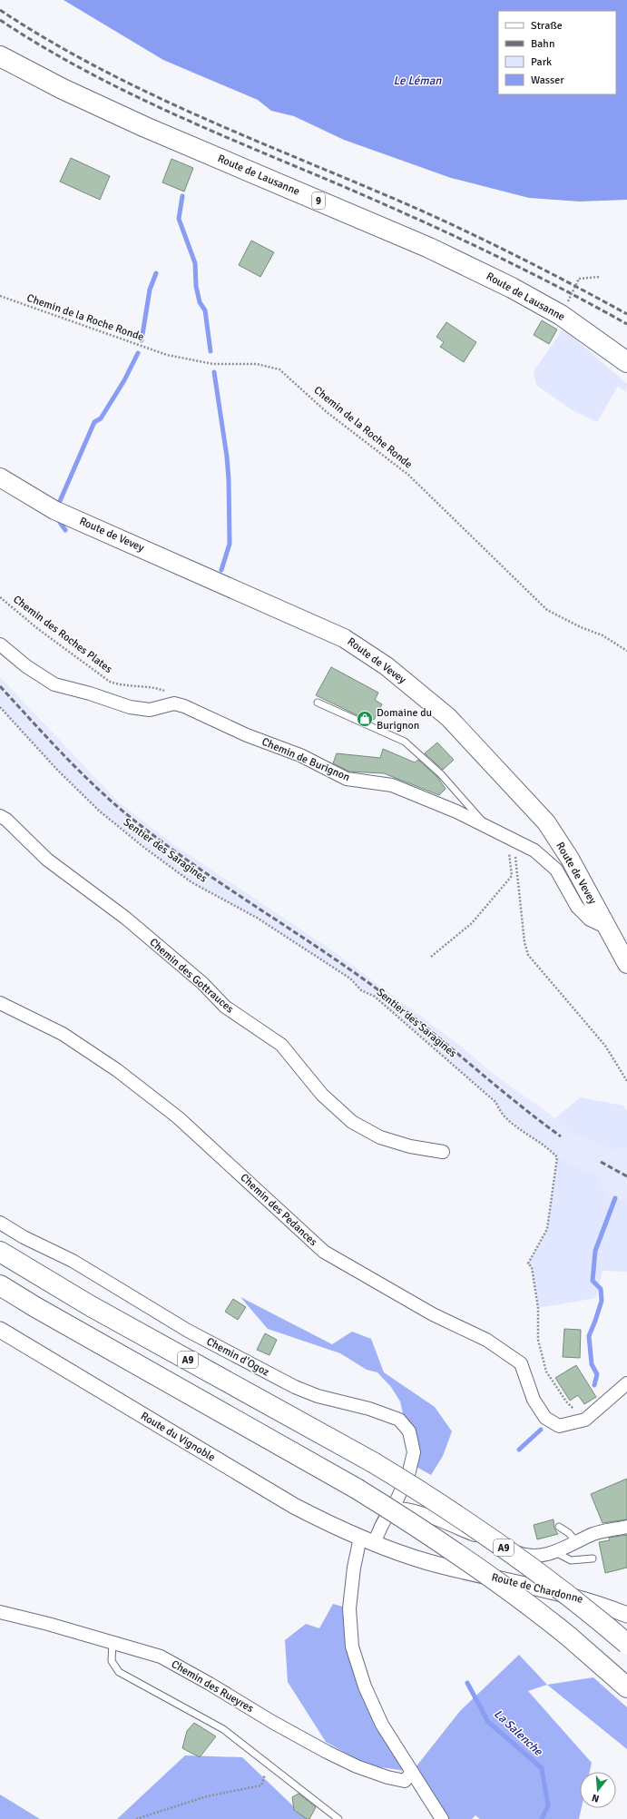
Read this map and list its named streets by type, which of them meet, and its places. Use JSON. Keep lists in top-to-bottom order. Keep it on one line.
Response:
{"streets":{"main road":["Route de Lausanne","9","Route de Vevey","A9"],"street":["Chemin de Burignon","Chemin des Gottrauces","Chemin des Pedances","Chemin d'Ogoz","Route du Vignoble","Route de Chardonne","Chemin des Rueyres"],"path":["Chemin de la Roche Ronde","Chemin des Roches Plates","Sentier des Saragines"]},"crossings":[["Route de Vevey","Chemin de Burignon"],["Chemin des Roches Plates","Chemin de Burignon"],["Sentier des Saragines","Chemin des Pedances"],["Chemin d'Ogoz","Route du Vignoble"],["Route du Vignoble","Route de Chardonne"]],"water":["Le Léman","La Salenche"],"places":{"shop":["Domaine du Burignon"]},"legend":["Straße","Bahn","Park","Wasser"],"north":"bottom"}
